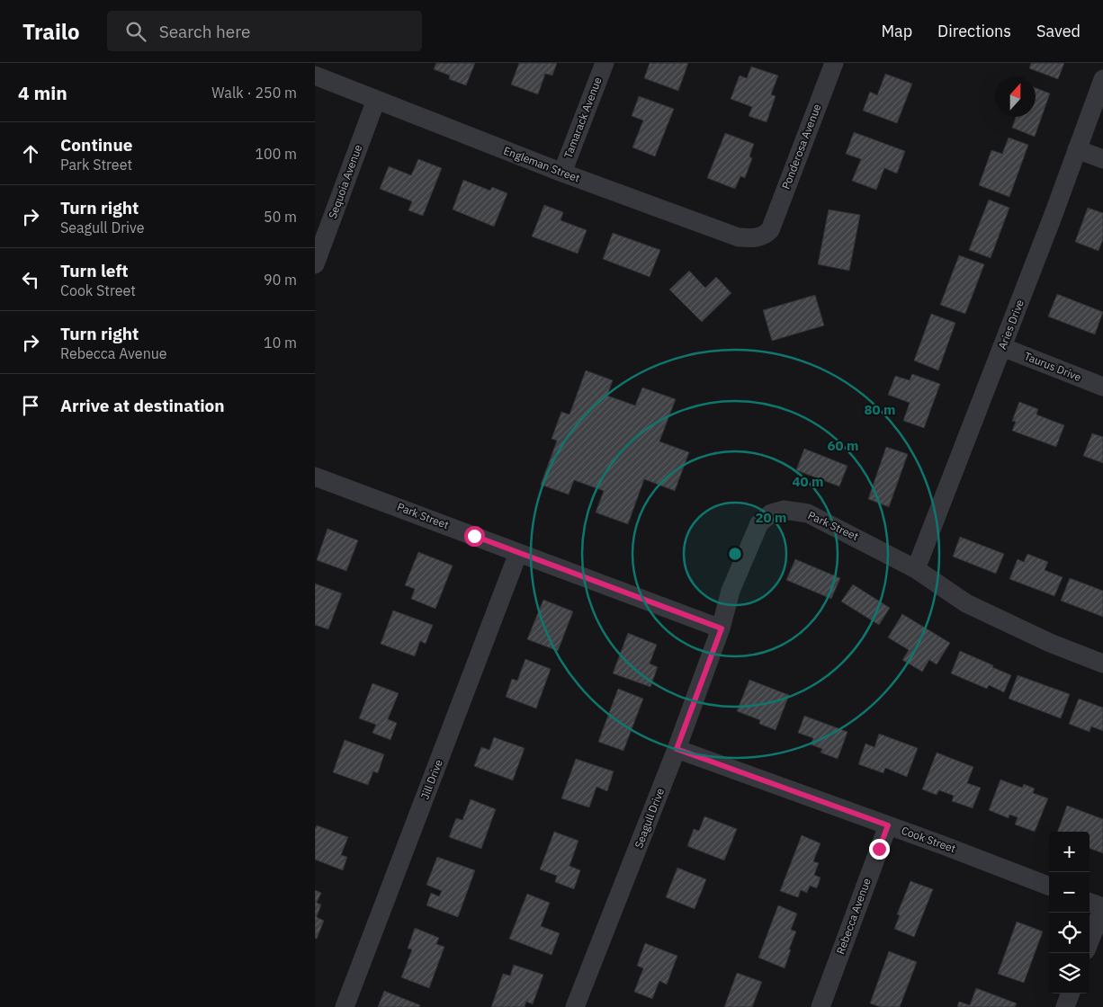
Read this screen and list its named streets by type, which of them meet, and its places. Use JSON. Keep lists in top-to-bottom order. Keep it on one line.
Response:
{"streets":{"street":["Tamarack Avenue","Ponderosa Avenue","Engleman Street","Sequoia Avenue","Aries Drive","Taurus Drive","Park Street","Jill Drive","Seagull Drive","Cook Street","Rebecca Avenue"]},"crossings":[["Tamarack Avenue","Engleman Street"],["Ponderosa Avenue","Engleman Street"],["Engleman Street","Sequoia Avenue"],["Aries Drive","Taurus Drive"],["Aries Drive","Park Street"],["Park Street","Jill Drive"],["Park Street","Seagull Drive"],["Seagull Drive","Cook Street"],["Cook Street","Rebecca Avenue"]],"north":"top","page":{"header":"Trailo","search":"Search here","nav":["Map","Directions","Saved"],"heading":["4 min","Walk · 250 m"],"list":[["Continue","Park Street","100 m"],["Turn right","Seagull Drive","50 m"],["Turn left","Cook Street","90 m"],["Turn right","Rebecca Avenue","10 m"],"Arrive at destination"],"map_buttons":["+","−"]},"rings":["80 m","60 m","40 m","20 m"]}
